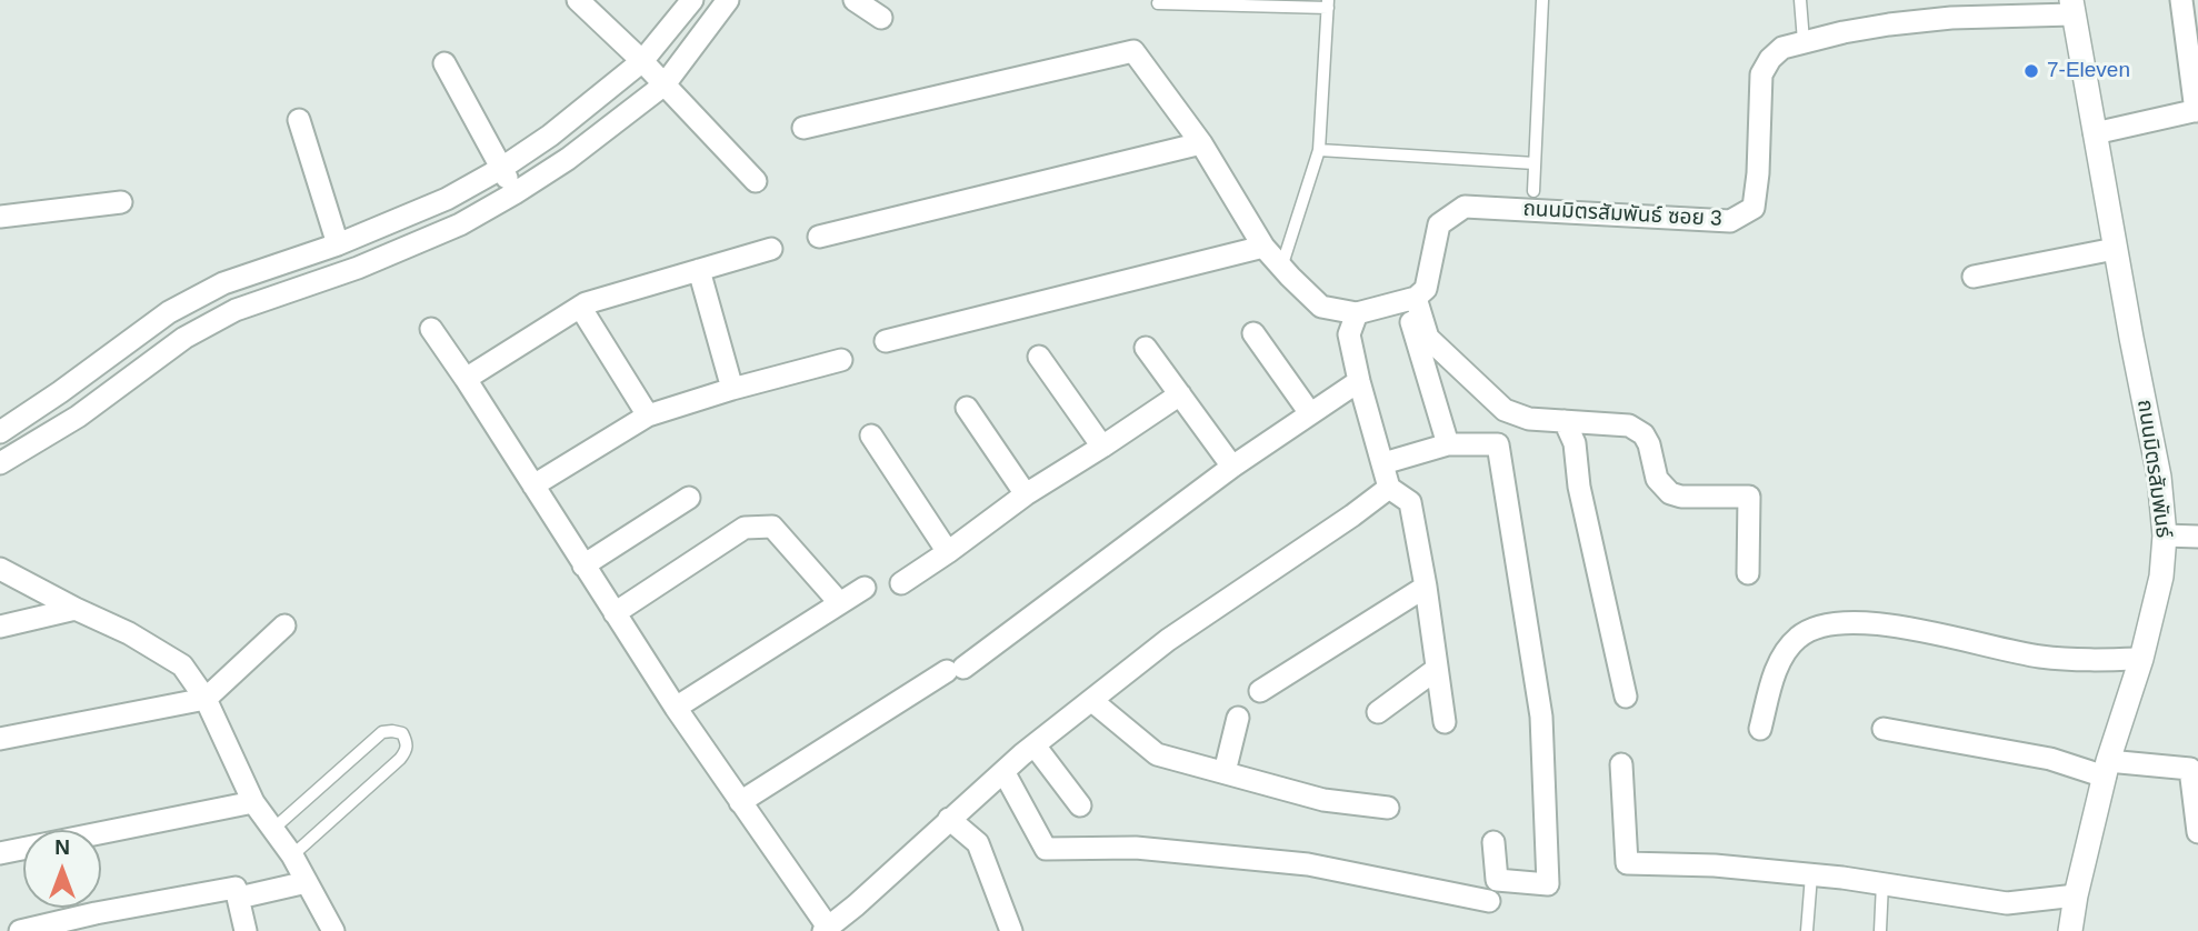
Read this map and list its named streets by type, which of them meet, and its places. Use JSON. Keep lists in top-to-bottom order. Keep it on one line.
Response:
{"streets":{"street":["ถนนมิตรสัมพันธ์ ซอย 3","ถนนมิตรสัมพันธ์"]},"crossings":[["ถนนมิตรสัมพันธ์ ซอย 3","ถนนมิตรสัมพันธ์"]],"places":["7-Eleven"],"north":"top"}
